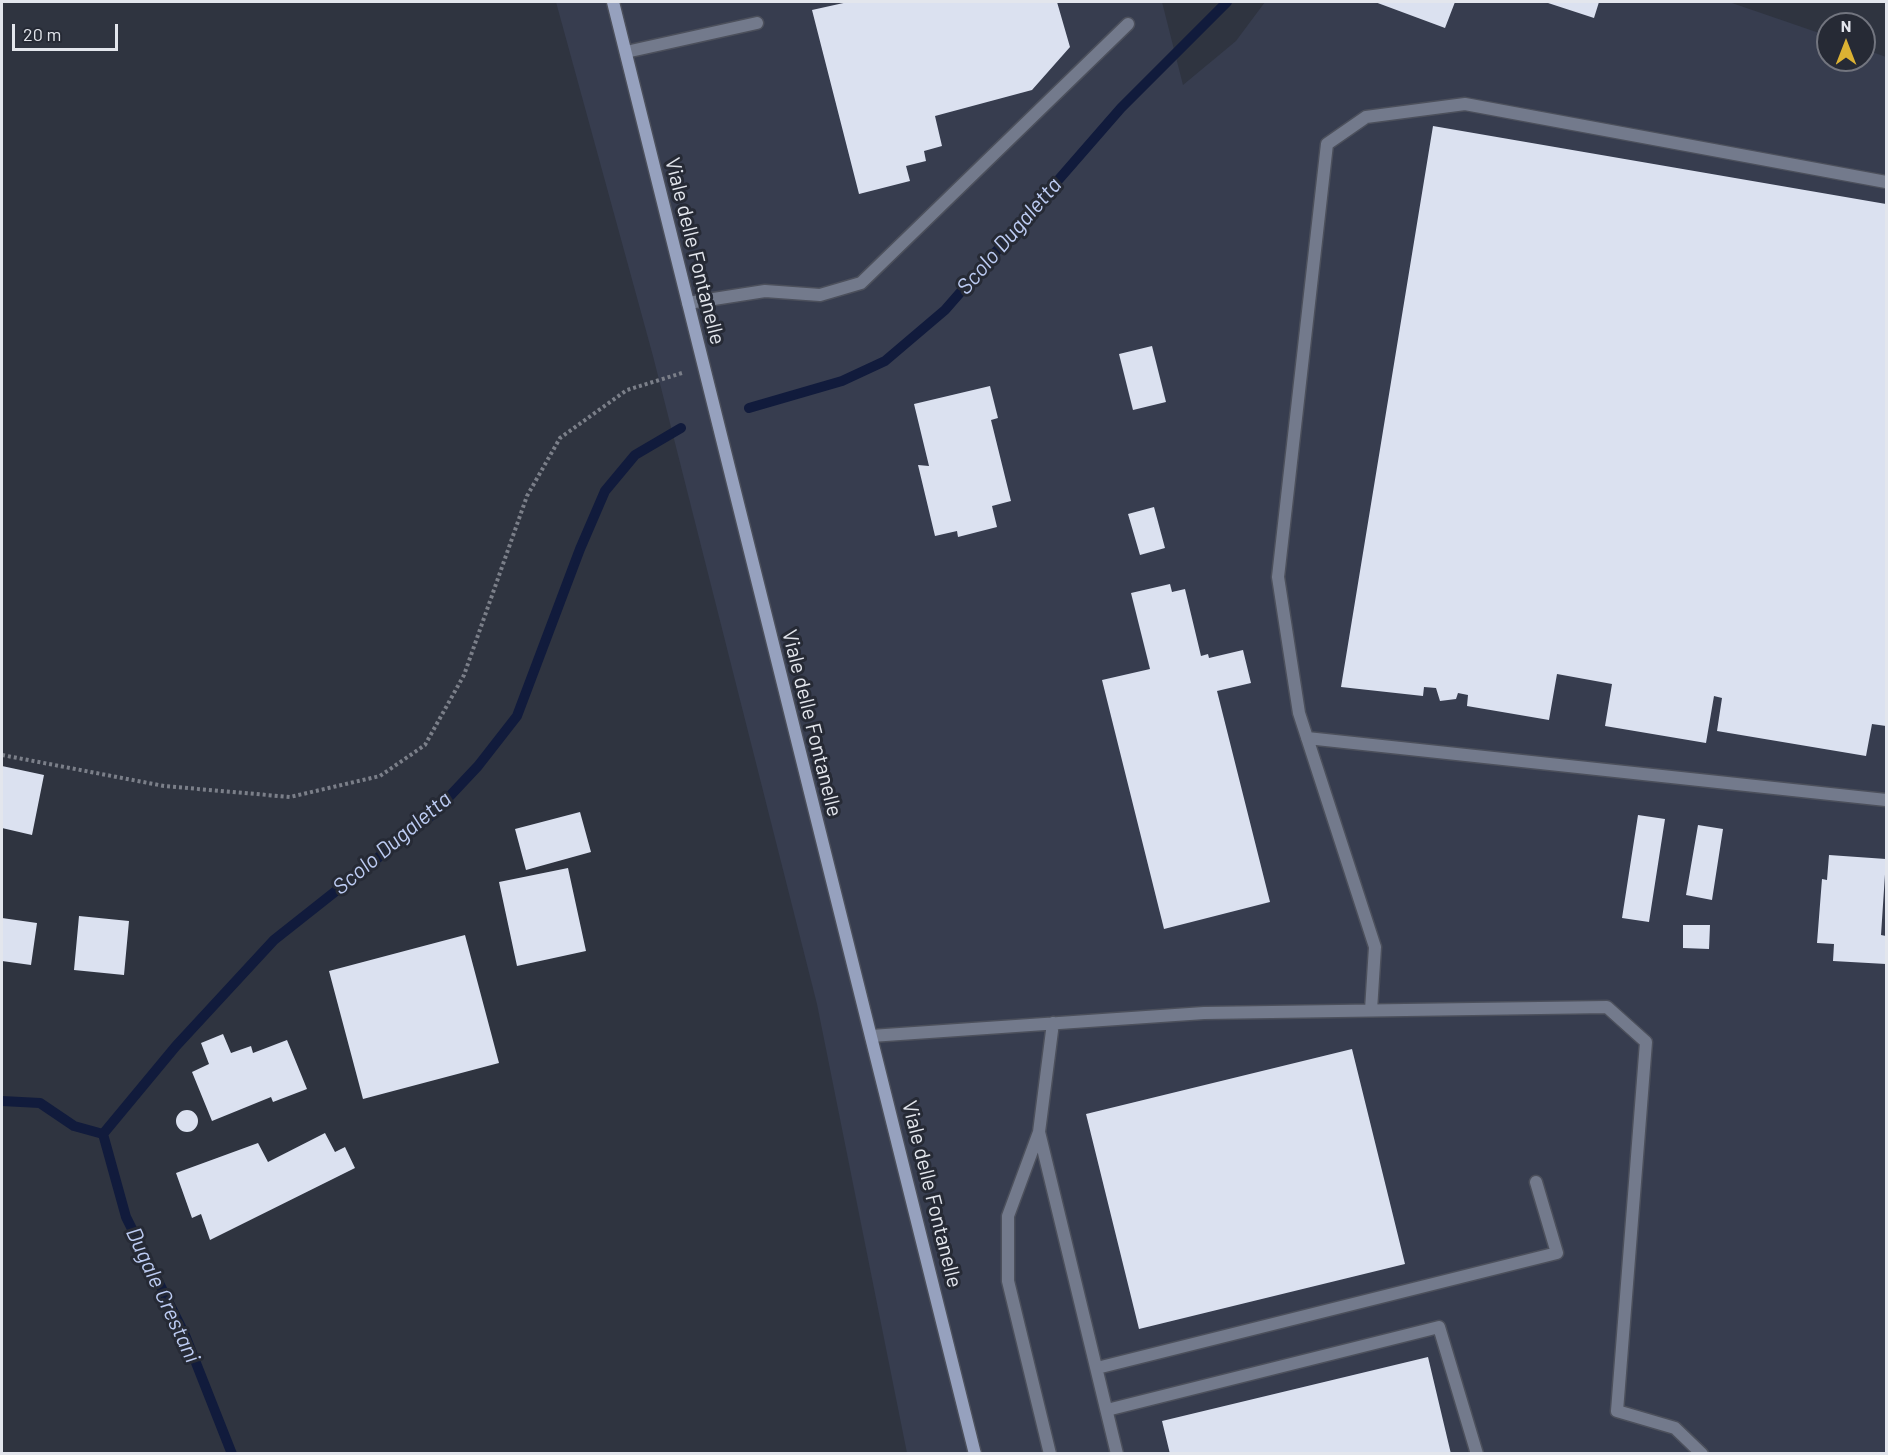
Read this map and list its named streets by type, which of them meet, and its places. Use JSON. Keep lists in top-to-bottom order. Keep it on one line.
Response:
{"streets":{"main road":["Viale delle Fontanelle"]},"water":["Scolo Dugaletta","Dugale Crestani"],"scale_bar":"20 m","north":"top"}
